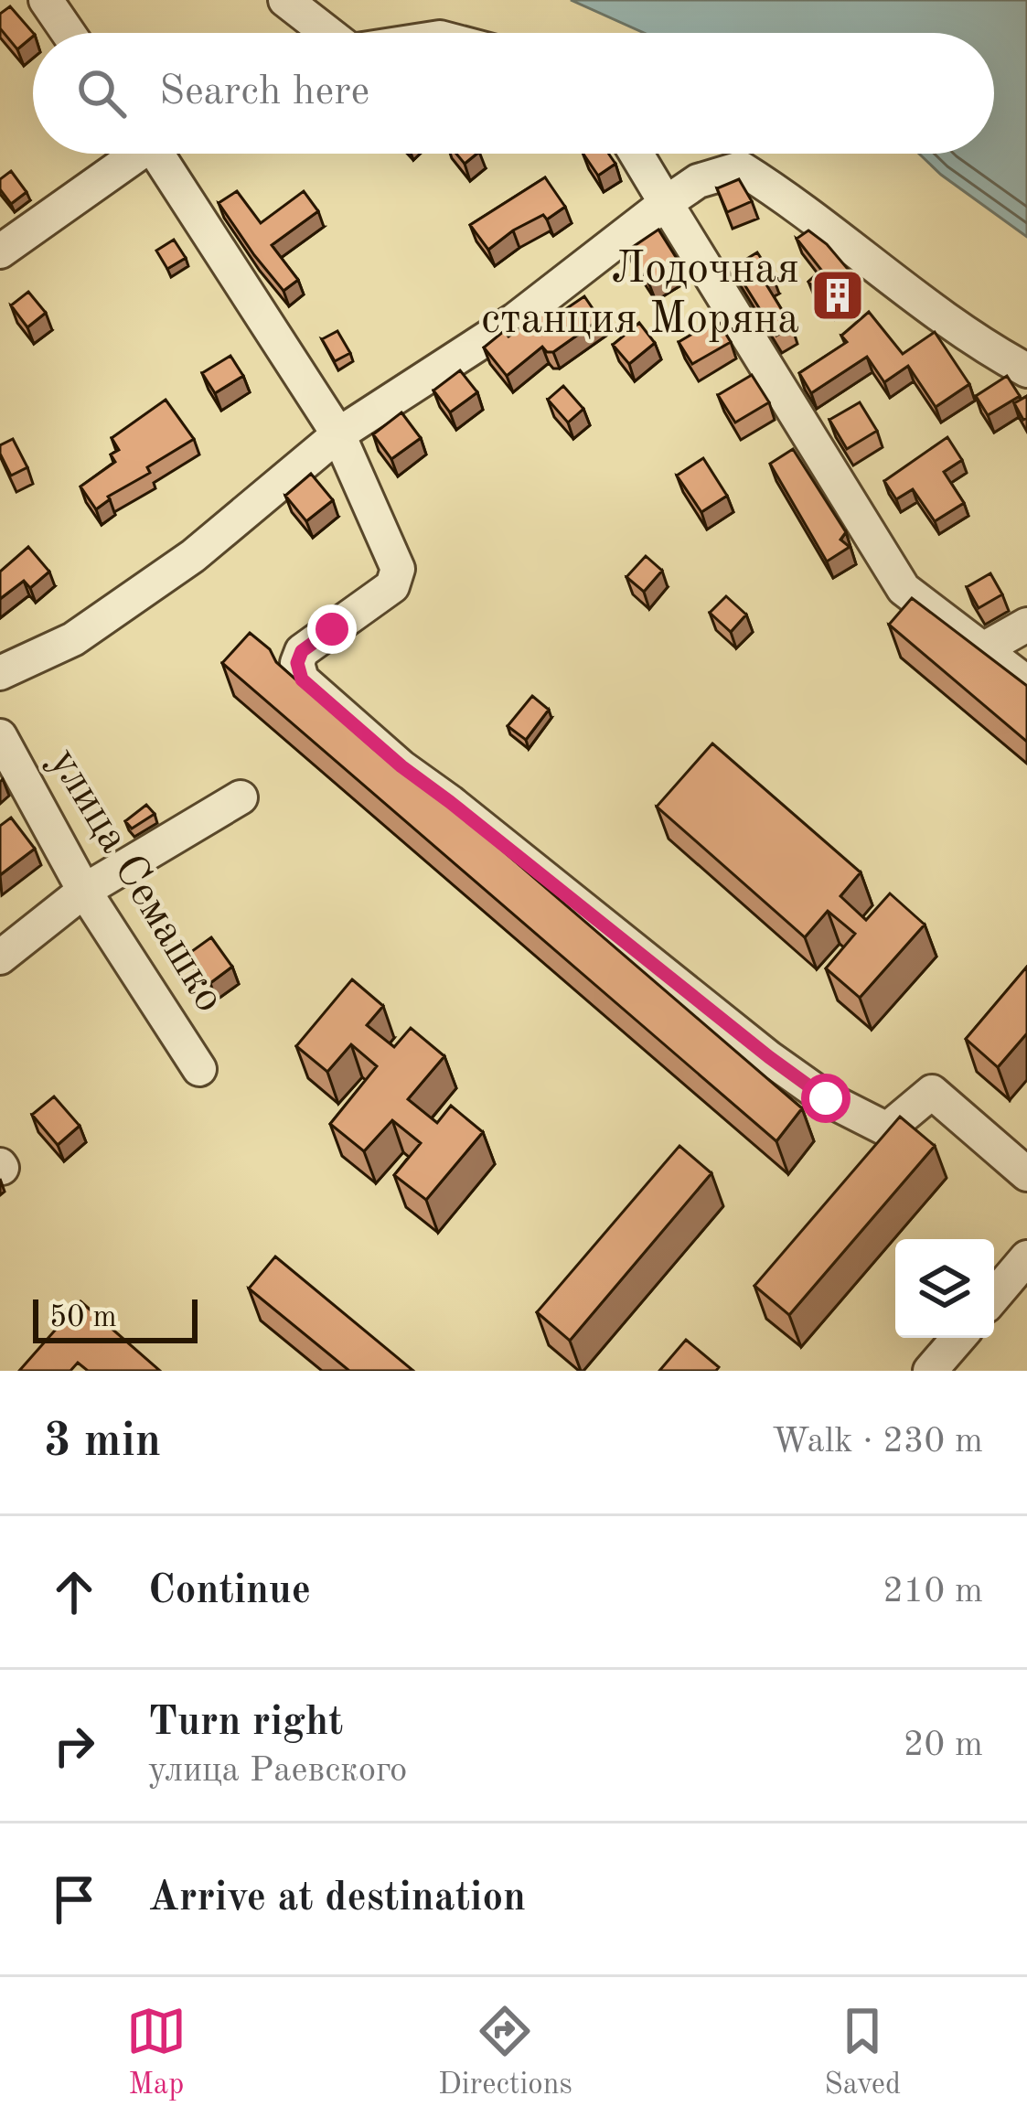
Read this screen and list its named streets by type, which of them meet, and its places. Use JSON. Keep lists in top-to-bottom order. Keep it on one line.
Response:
{"streets":{"street":["улица Семашко"]},"places":{"building":["Лодочная станция Моряна"]},"scale_bar":"50 m","page":{"search":"Search here","scale":"50 m","heading":["3 min","Walk · 230 m"],"list":[["Continue","210 m"],["Turn right","улица Раевского","20 m"],"Arrive at destination"],"nav":["Map","Directions","Saved"]}}
